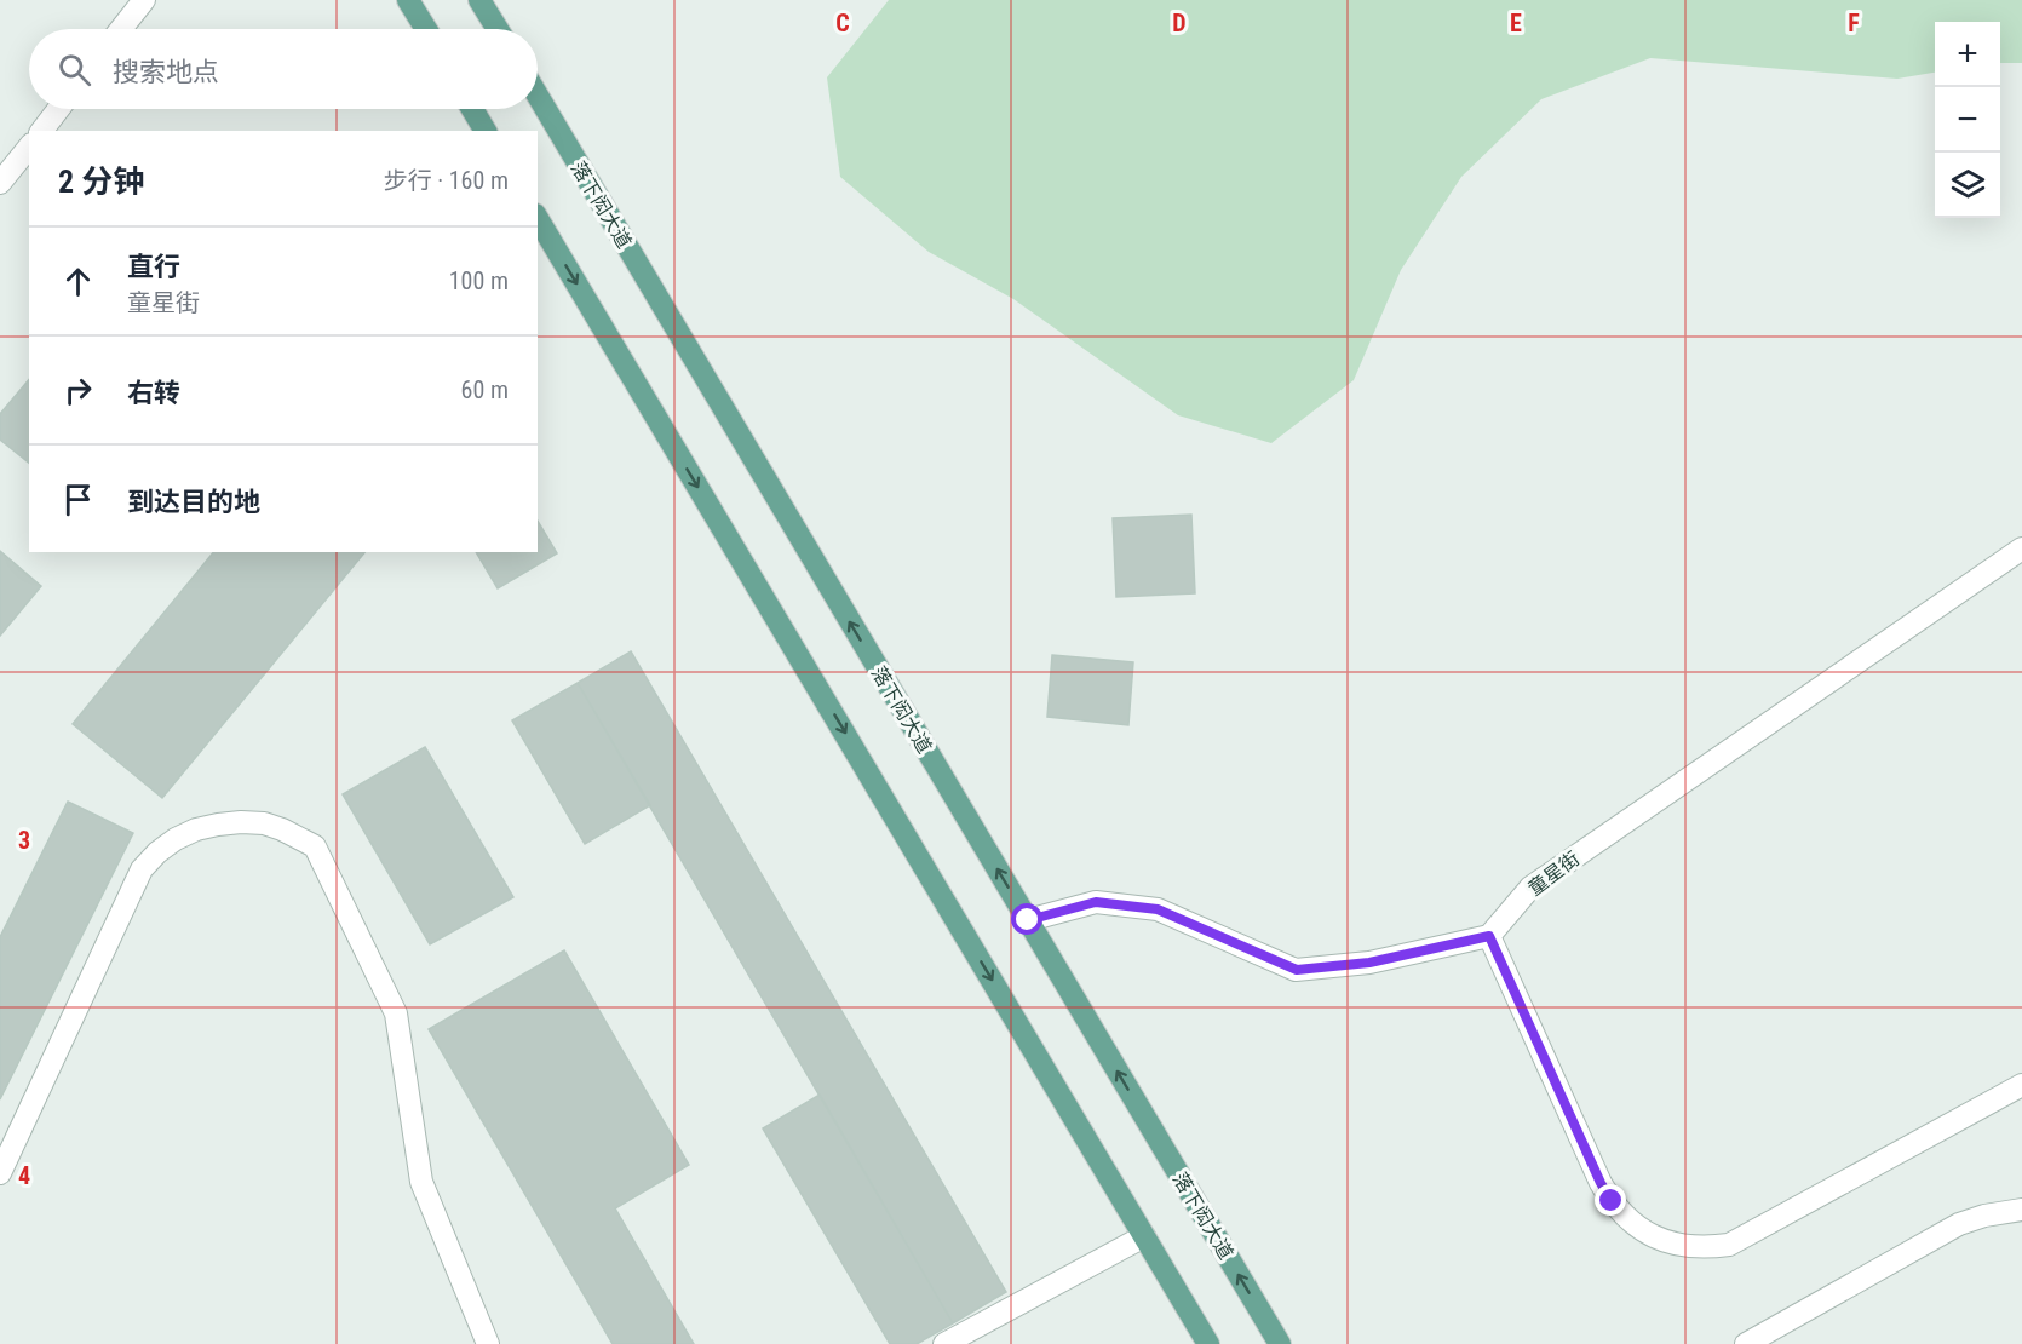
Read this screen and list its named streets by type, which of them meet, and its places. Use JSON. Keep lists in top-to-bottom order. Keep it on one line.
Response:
{"streets":{"main road":["落下闳大道"],"street":["童星街"]},"page":{"map_buttons":["+","−"],"search":"搜索地点","heading":["2 分钟","步行 · 160 m"],"list":[["直行","童星街","100 m"],["右转","60 m"],"到达目的地"]},"grid":{"columns":["C","D","E","F"],"rows":["3","4"]}}
